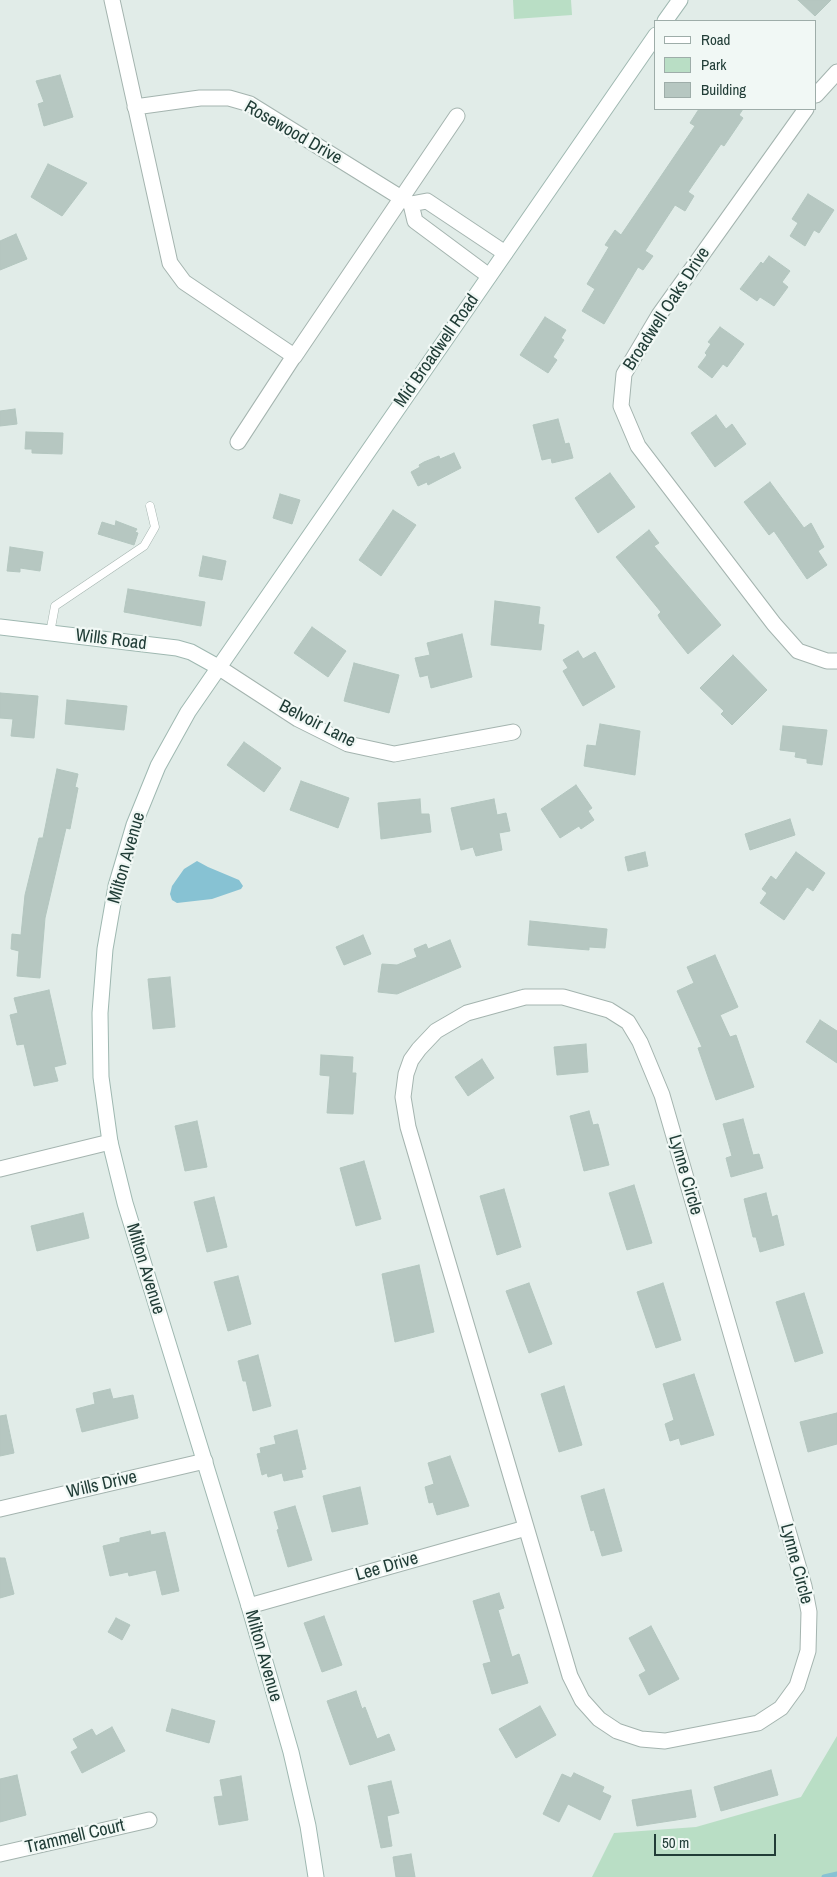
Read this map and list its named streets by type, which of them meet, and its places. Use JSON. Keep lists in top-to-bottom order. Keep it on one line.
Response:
{"streets":{"street":["Rosewood Drive","Broadwell Oaks Drive","Mid Broadwell Road","Wills Road","Belvoir Lane","Milton Avenue","Lynne Circle","Wills Drive","Lee Drive","Trammell Court"]},"crossings":[["Rosewood Drive","Mid Broadwell Road"],["Mid Broadwell Road","Wills Road"],["Mid Broadwell Road","Belvoir Lane"],["Mid Broadwell Road","Milton Avenue"],["Wills Road","Belvoir Lane"],["Wills Road","Milton Avenue"],["Belvoir Lane","Milton Avenue"],["Milton Avenue","Wills Drive"],["Milton Avenue","Lee Drive"],["Lynne Circle","Lee Drive"]],"legend":["Road","Park","Building"],"scale_bar":"50 m"}
